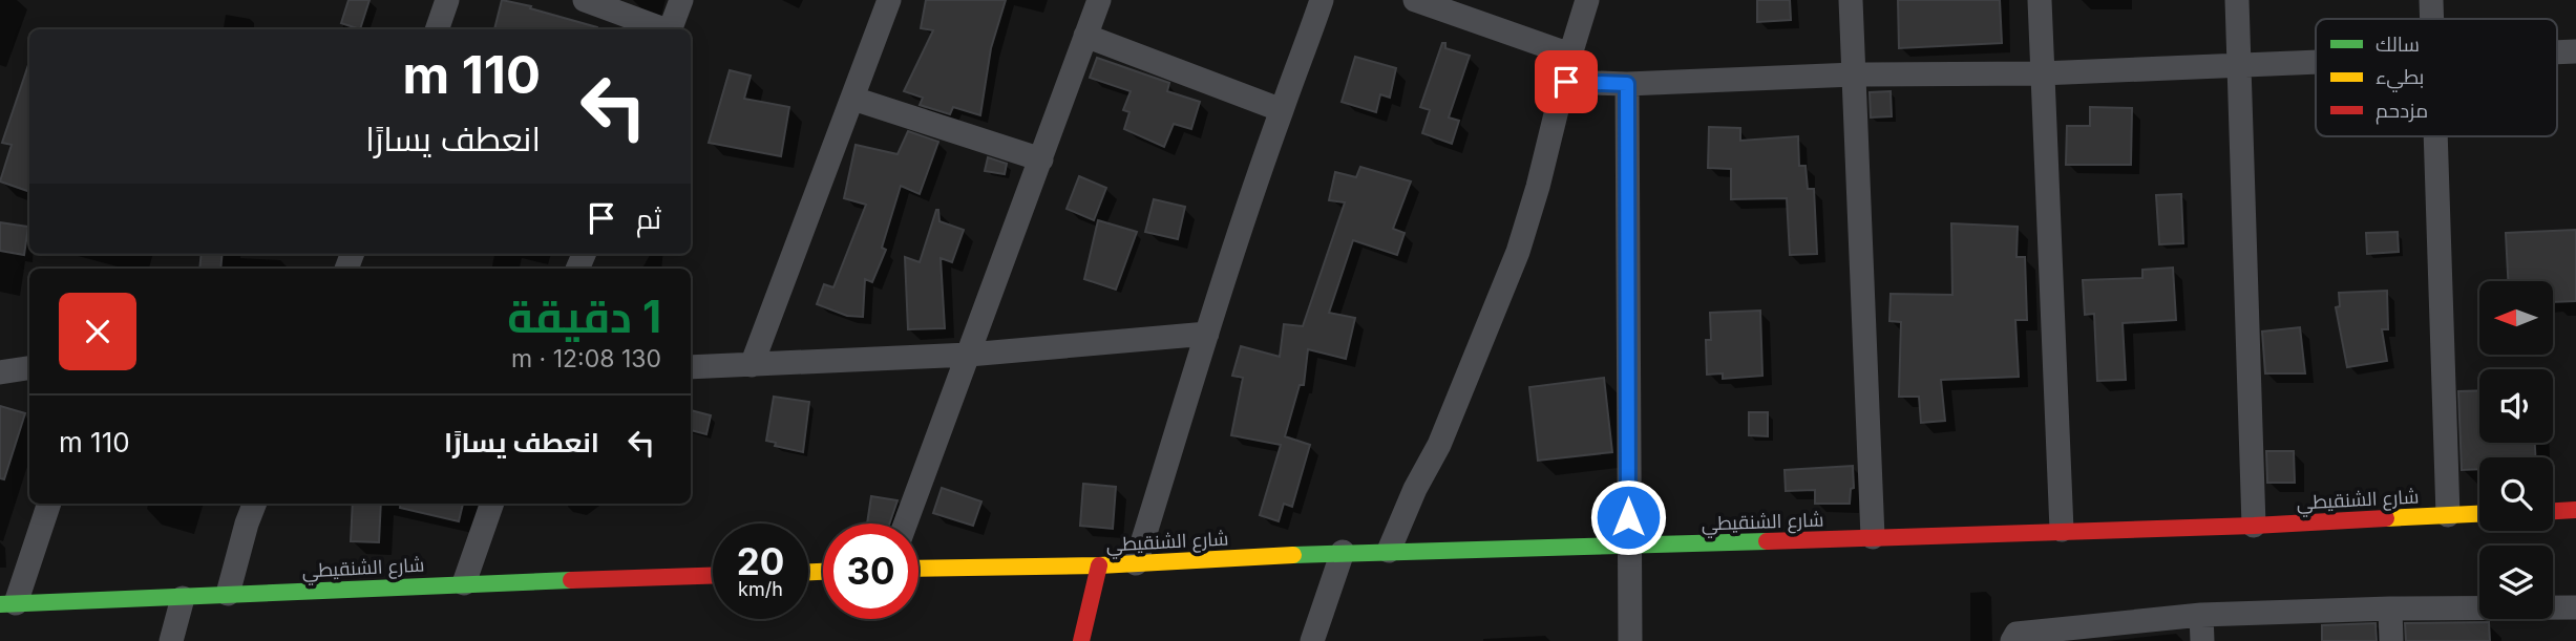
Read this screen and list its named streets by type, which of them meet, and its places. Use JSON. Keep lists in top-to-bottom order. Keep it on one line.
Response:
{"streets":{"street":["شارع الشنقيطي"]},"legend":["سالك","بطيء","مزدحم"],"north":"left","page":{"turn":["110 m","انعطف يسارًا"],"then":"ثم","heading":["1 دقيقة","130 m · 12:08"],"list":[{"name":"انعطف يسارًا","value":"110 m"}],"speed":"20 km/h","limit":"30"}}
